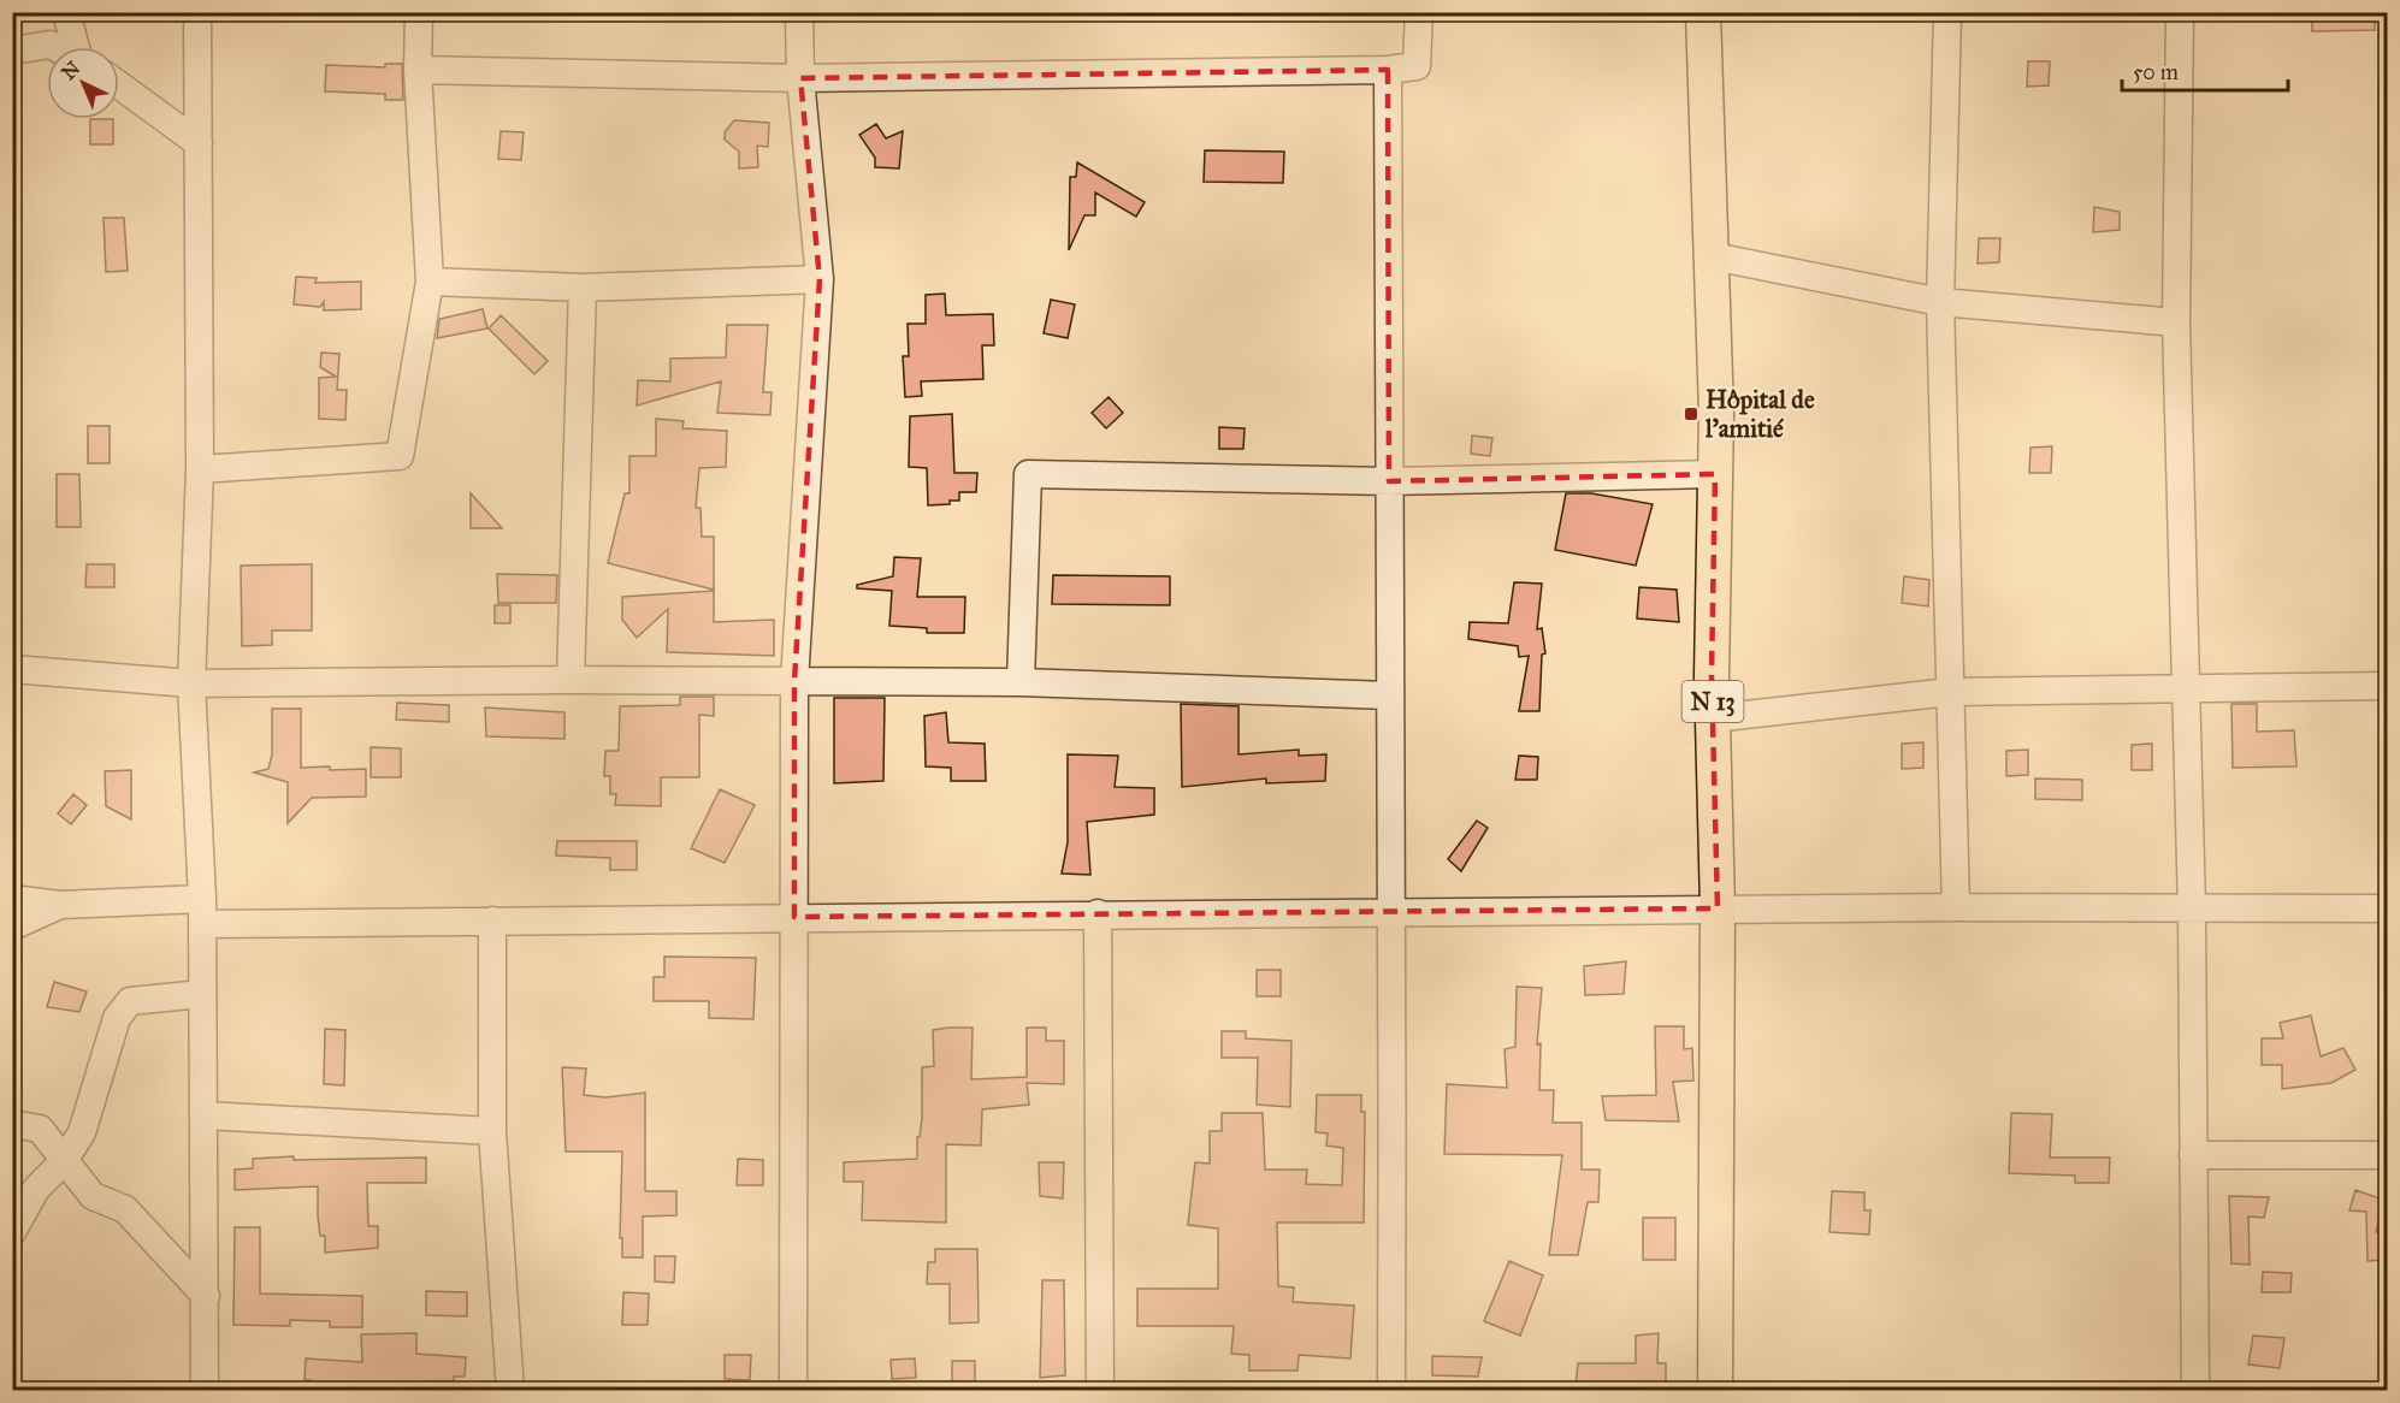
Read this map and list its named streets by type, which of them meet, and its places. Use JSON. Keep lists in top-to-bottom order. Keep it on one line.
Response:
{"streets":{"main road":["N 13"]},"places":{"transit":["Hôpital de l'amitié"]},"scale_bar":"50 m","north":"top left"}
